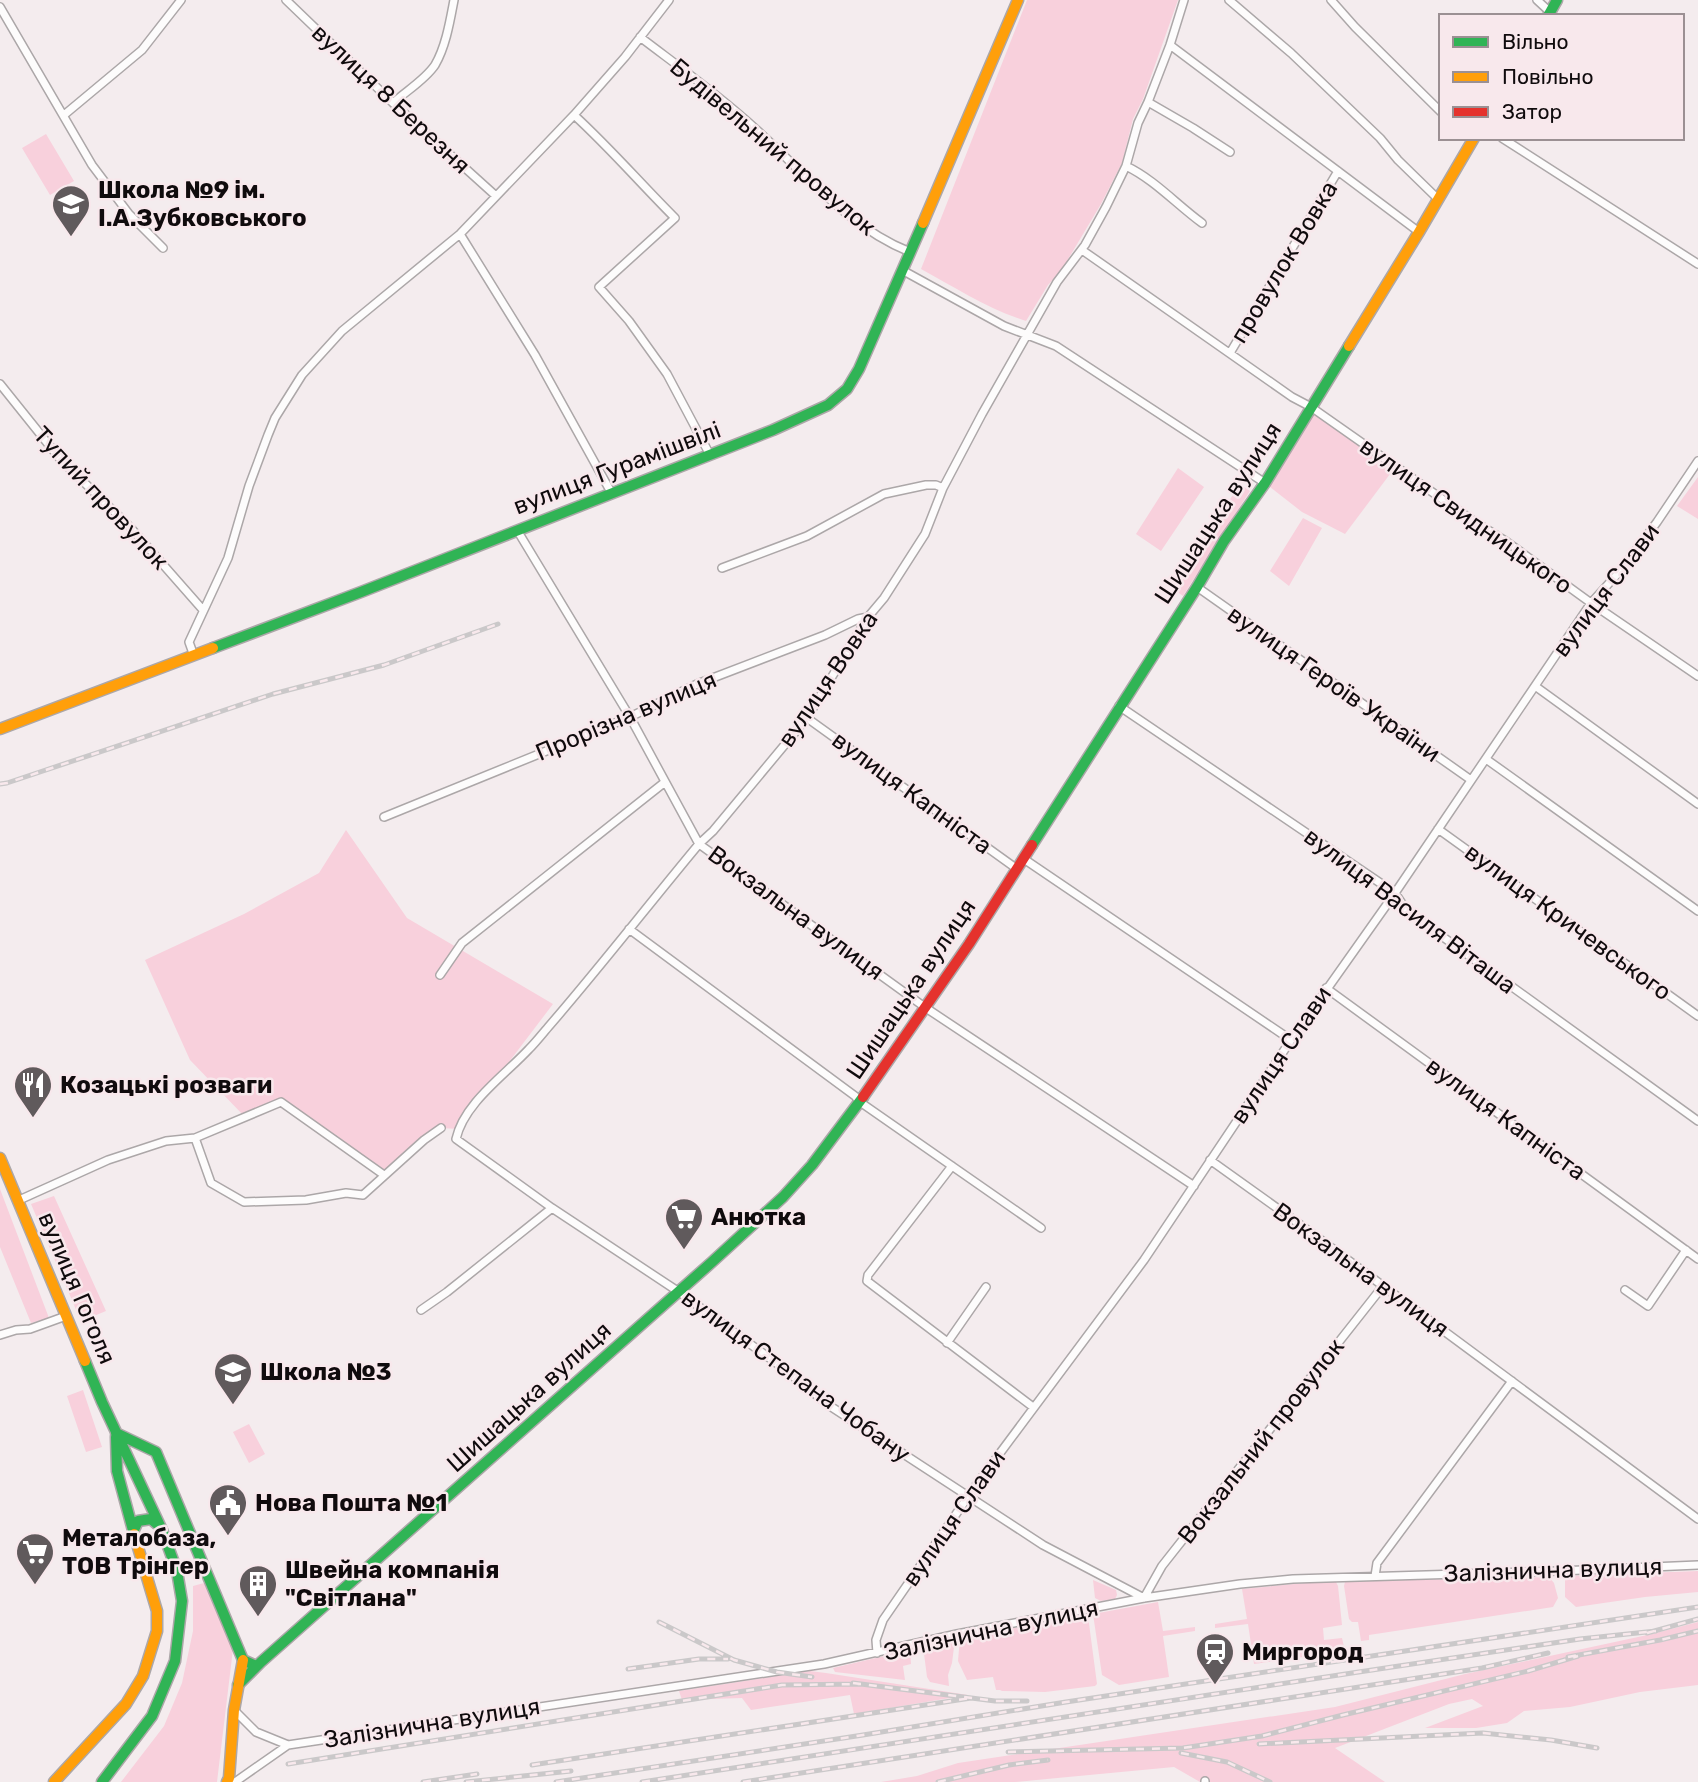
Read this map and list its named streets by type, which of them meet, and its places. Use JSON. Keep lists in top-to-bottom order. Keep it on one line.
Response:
{"streets":{"street":["вулиця 8 Березня","Будівельний провулок","провулок Вовка","вулиця Гурамішвілі","Тупий провулок","Шишацька вулиця","вулиця Свидницького","вулиця Слави","вулиця Вовка","вулиця Героїв України","Прорізна вулиця","вулиця Капніста","вулиця Василя Віташа","Вокзальна вулиця","вулиця Кричевського","вулиця Гоголя","вулиця Степана Чобану","Вокзальний провулок","Залізнична вулиця"]},"crossings":[["Будівельний провулок","вулиця Гурамішвілі"],["провулок Вовка","Шишацька вулиця"],["провулок Вовка","вулиця Свидницького"],["провулок Вовка","вулиця Вовка"],["вулиця Гурамішвілі","Вокзальна вулиця"],["Шишацька вулиця","вулиця Свидницького"],["Шишацька вулиця","вулиця Героїв України"],["Шишацька вулиця","вулиця Капніста"],["Шишацька вулиця","вулиця Василя Віташа"],["Шишацька вулиця","Вокзальна вулиця"],["Шишацька вулиця","вулиця Степана Чобану"],["вулиця Свидницького","вулиця Слави"],["вулиця Свидницького","вулиця Вовка"],["вулиця Слави","вулиця Героїв України"],["вулиця Слави","вулиця Капніста"],["вулиця Слави","вулиця Василя Віташа"],["вулиця Слави","Вокзальна вулиця"],["вулиця Слави","вулиця Кричевського"],["вулиця Слави","вулиця Степана Чобану"],["вулиця Слави","Залізнична вулиця"],["вулиця Вовка","Прорізна вулиця"],["вулиця Вовка","вулиця Капніста"],["вулиця Вовка","Вокзальна вулиця"],["вулиця Вовка","вулиця Степана Чобану"],["Прорізна вулиця","Вокзальна вулиця"],["Вокзальна вулиця","Вокзальний провулок"],["вулиця Степана Чобану","Вокзальний провулок"],["вулиця Степана Чобану","Залізнична вулиця"],["Вокзальний провулок","Залізнична вулиця"]],"places":{"school or university":["Школа №9 ім. І.А.Зубковського","Школа №3"],"restaurant":["Козацькі розваги"],"supermarket":["Анютка","Металобаза, ТОВ Трінгер"],"public building":["Нова Пошта №1"],"building":["Швейна компанія \"Світлана\""],"station":["Миргород"]},"legend":["Вільно","Повільно","Затор"]}
